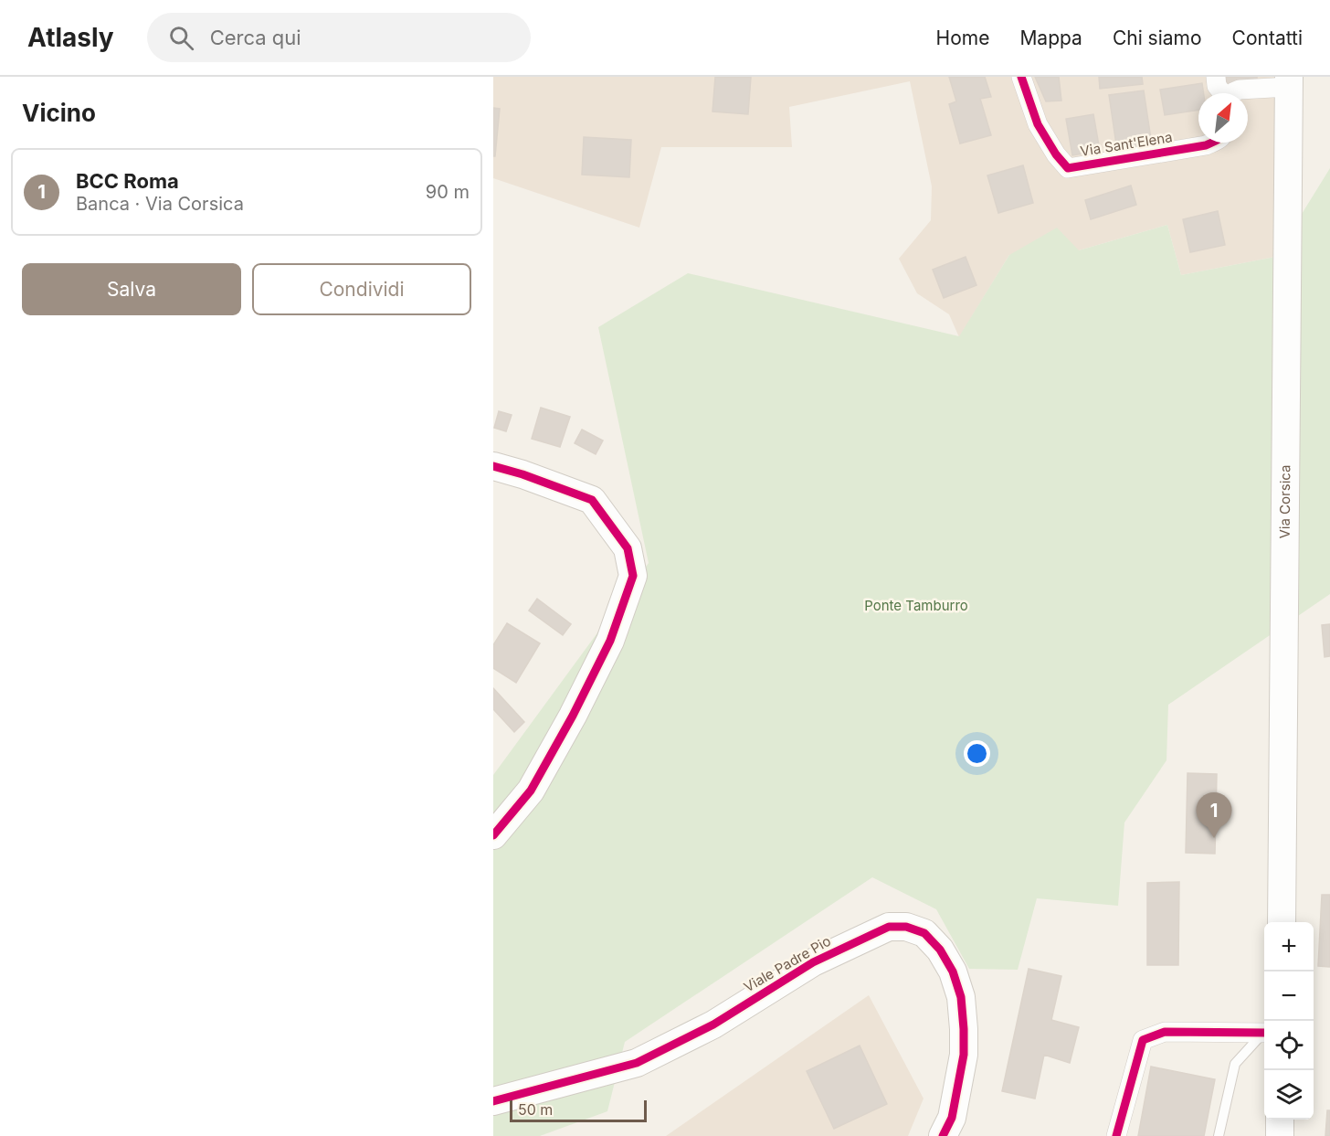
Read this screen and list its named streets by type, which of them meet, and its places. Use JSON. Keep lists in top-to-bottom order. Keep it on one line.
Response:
{"streets":{"street":["Via Sant'Elena","Via Corsica","Viale Padre Pio"]},"parks":["Ponte Tamburro"],"scale_bar":"50 m","north":"top right","page":{"header":"Atlasly","search":"Cerca qui","nav":["Home","Mappa","Chi siamo","Contatti"],"heading":"Vicino","list":[{"mark":"1","name":"BCC Roma","note":"Banca · Via Corsica","value":"90 m"}],"buttons":["Salva","Condividi"],"pins":"1","map_buttons":["+","−"],"scale":"50 m"}}
